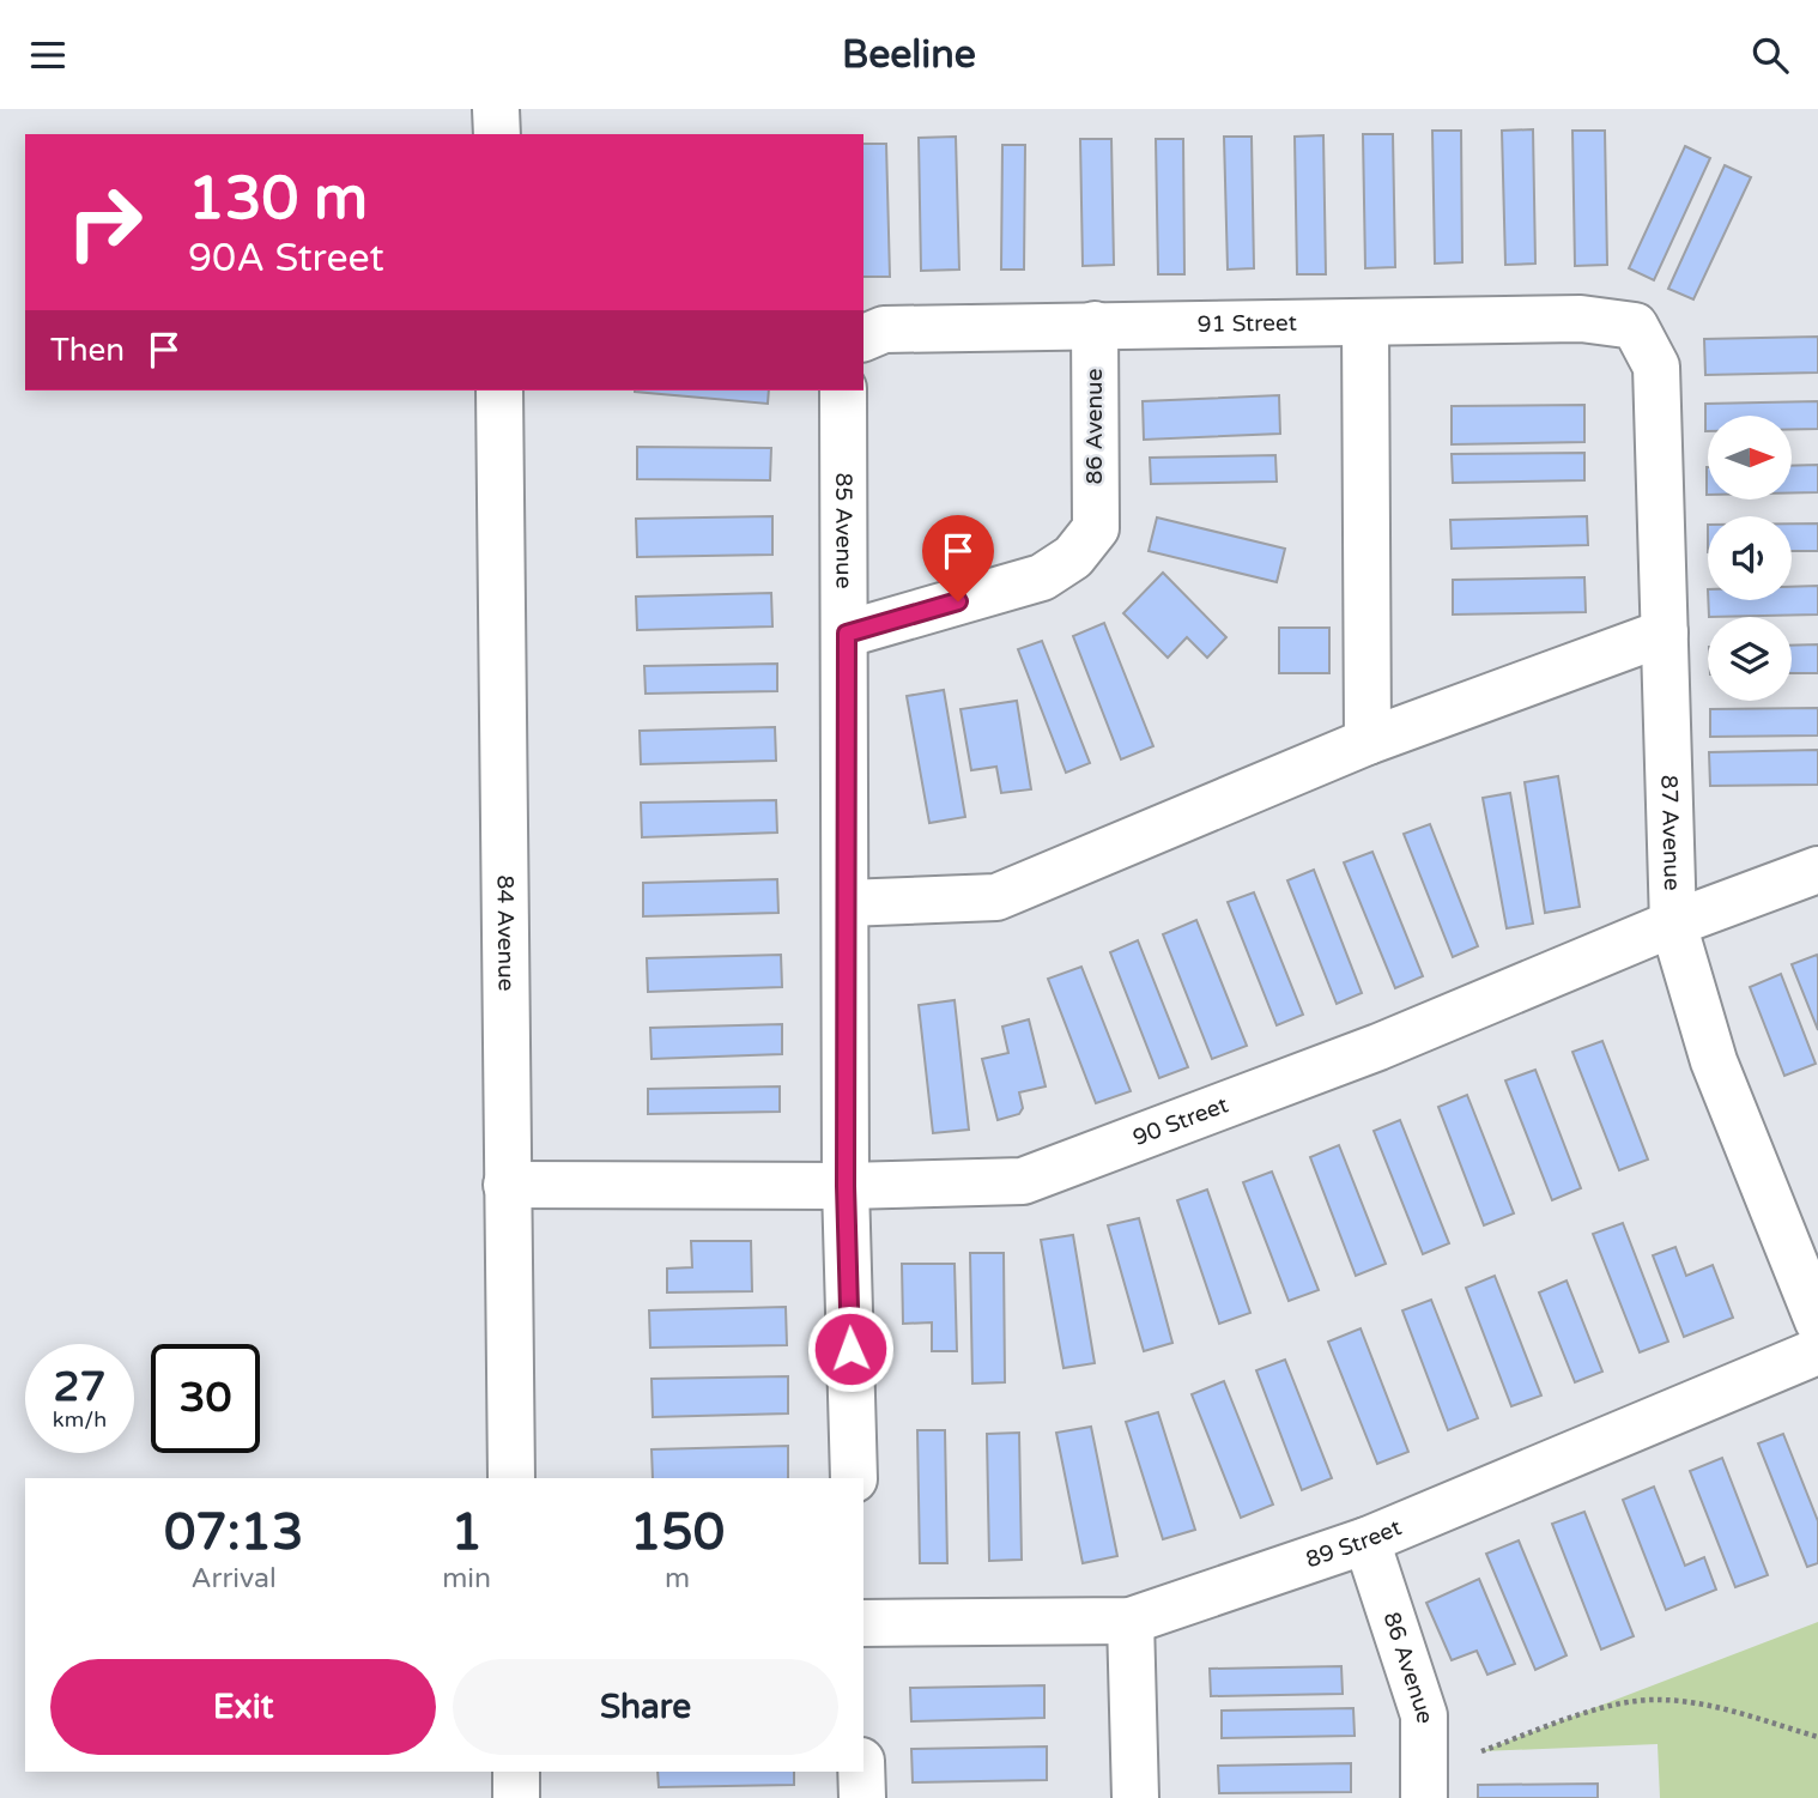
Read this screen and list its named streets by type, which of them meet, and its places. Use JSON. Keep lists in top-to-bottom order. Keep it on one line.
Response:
{"streets":{"street":["91 Street","86 Avenue","85 Avenue","87 Avenue","84 Avenue","90 Street","89 Street"]},"crossings":[["91 Street","86 Avenue"],["91 Street","87 Avenue"],["86 Avenue","85 Avenue"],["86 Avenue","89 Street"],["85 Avenue","90 Street"],["87 Avenue","90 Street"],["84 Avenue","90 Street"]],"north":"right","page":{"header":"Beeline","turn":["130 m","90A Street"],"then":"Then","speed":"27 km/h","limit":"30","eta":["07:13","Arrival","1","min","150","m"],"buttons":["Exit","Share"]}}
